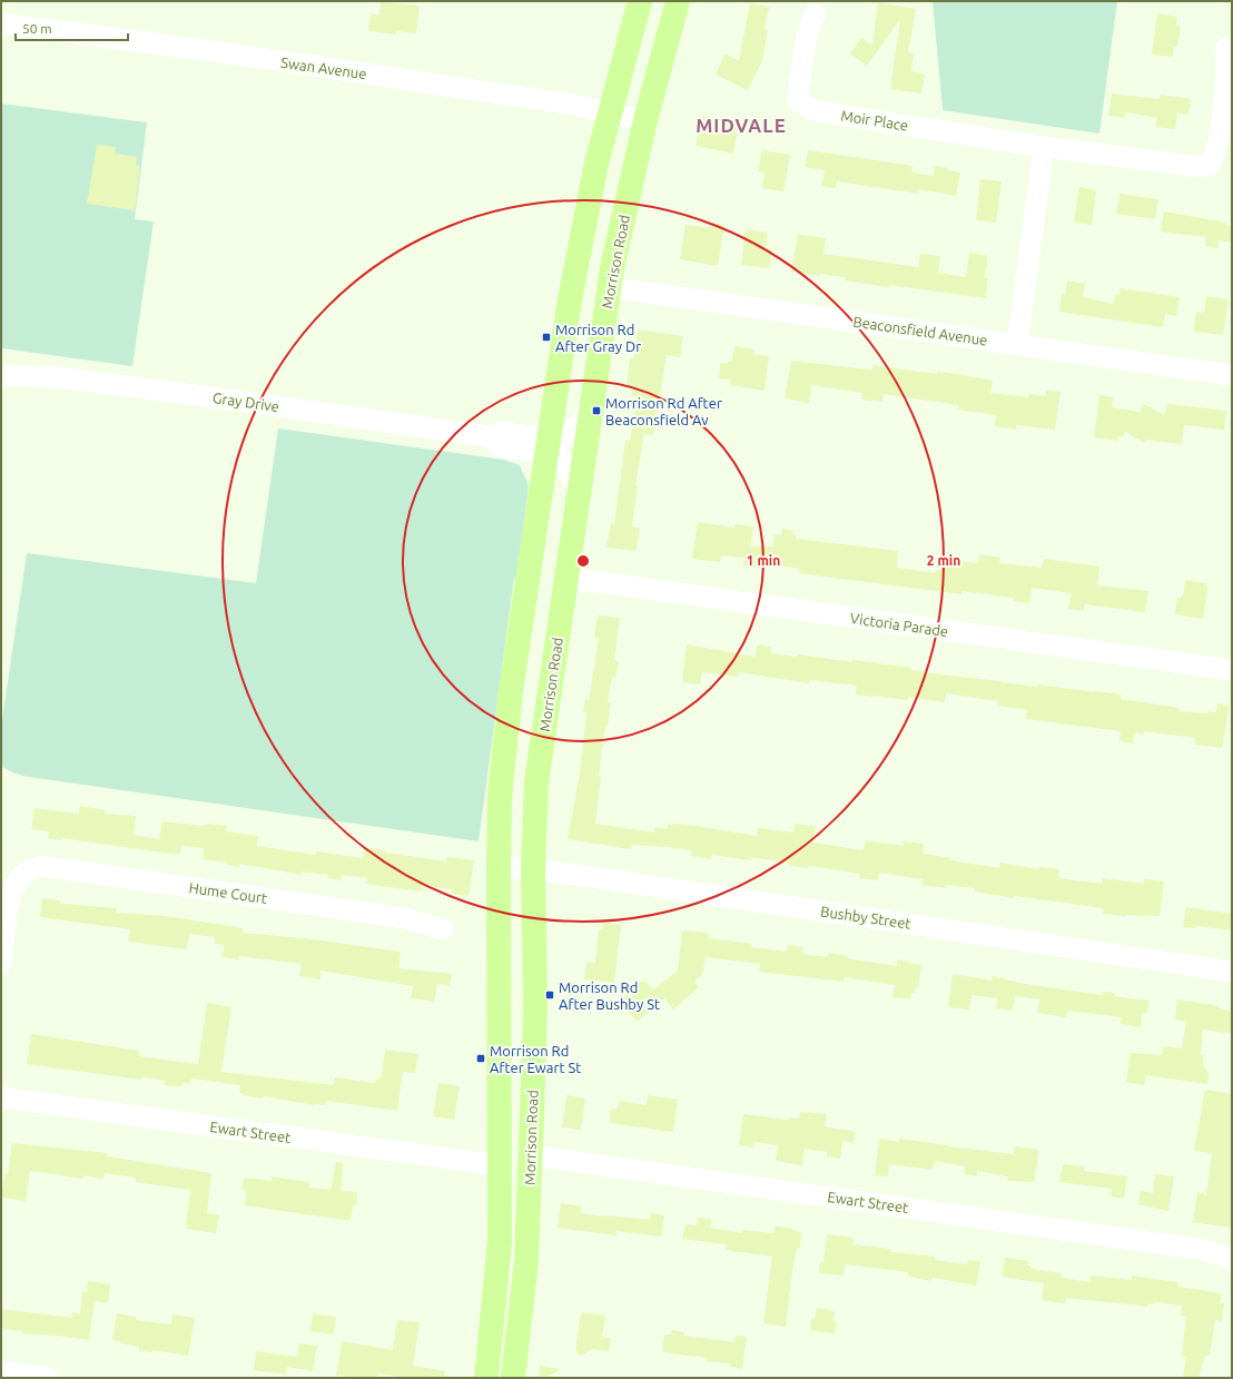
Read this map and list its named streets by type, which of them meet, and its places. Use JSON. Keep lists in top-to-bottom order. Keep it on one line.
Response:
{"streets":{"main road":["Morrison Road"],"street":["Swan Avenue","Moir Place","Beaconsfield Avenue","Gray Drive","Victoria Parade","Hume Court","Bushby Street","Ewart Street"]},"crossings":[["Swan Avenue","Morrison Road"],["Morrison Road","Beaconsfield Avenue"],["Morrison Road","Gray Drive"],["Morrison Road","Victoria Parade"],["Morrison Road","Bushby Street"],["Morrison Road","Ewart Street"]],"districts":["MIDVALE"],"places":{"transit":["Morrison Rd After Gray Dr","Morrison Rd After Beaconsfield Av","Morrison Rd After Bushby St","Morrison Rd After Ewart St"]},"scale_bar":"50 m","rings":["1 min","2 min"]}
